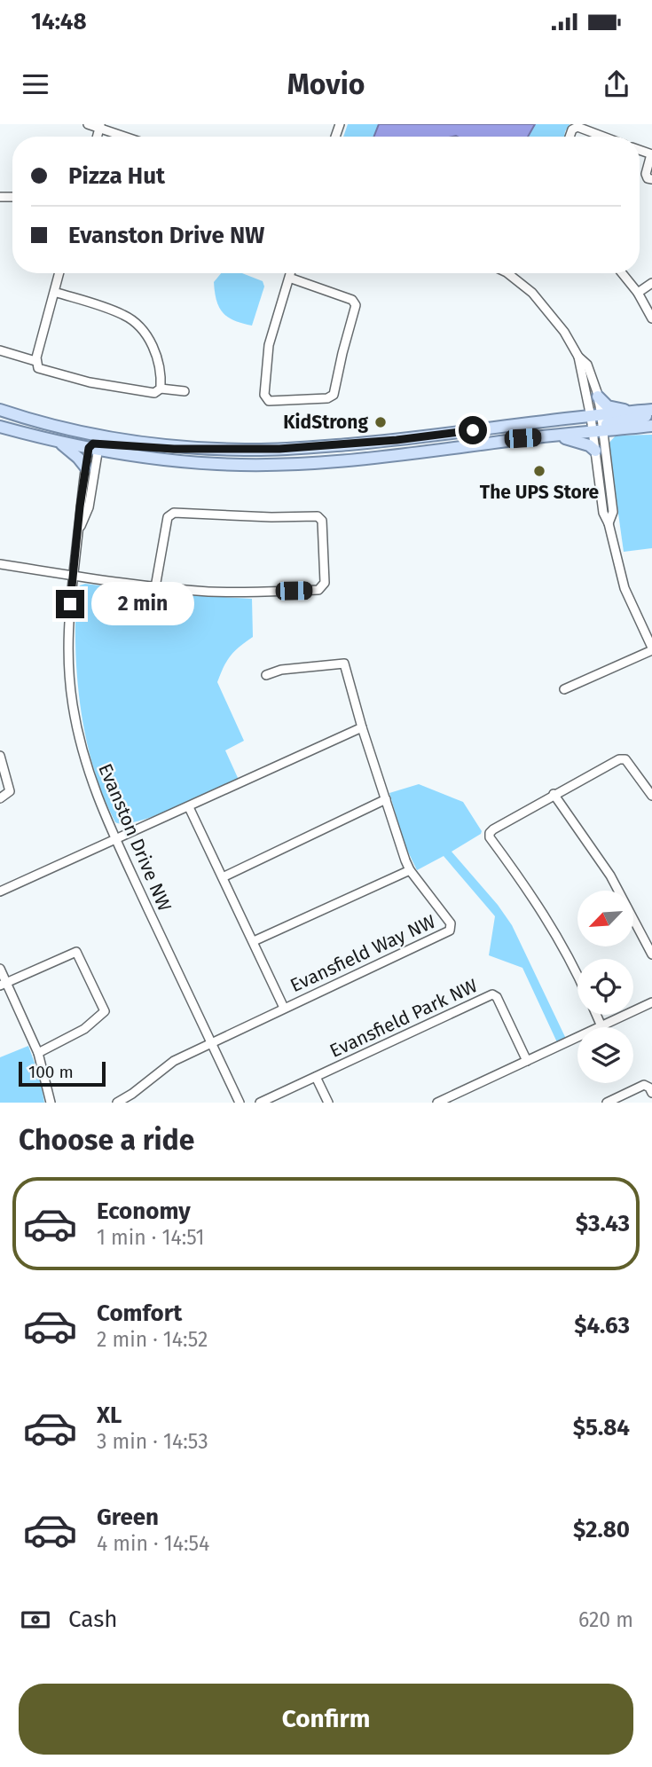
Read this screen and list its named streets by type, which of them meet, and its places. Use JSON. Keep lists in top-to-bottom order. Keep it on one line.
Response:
{"streets":{"street":["Evanston Drive NW","Evansfield Way NW","Evansfield Park NW"]},"crossings":[["Evanston Drive NW","Evansfield Way NW"]],"places":["KidStrong","The UPS Store"],"scale_bar":"100 m","north":"bottom left","page":{"status":"14:48","header":"Movio","banner":["Pizza Hut","Evanston Drive NW"],"bubble":"2 min","scale":"100 m","heading":"Choose a ride","list":[{"name":"Economy","note":"1 min · 14:51","value":"$3.43"},{"name":"Comfort","note":"2 min · 14:52","value":"$4.63"},{"name":"XL","note":"3 min · 14:53","value":"$5.84"},{"name":"Green","note":"4 min · 14:54","value":"$2.80"}],"pay":["Cash","620 m"],"buttons":"Confirm"}}
